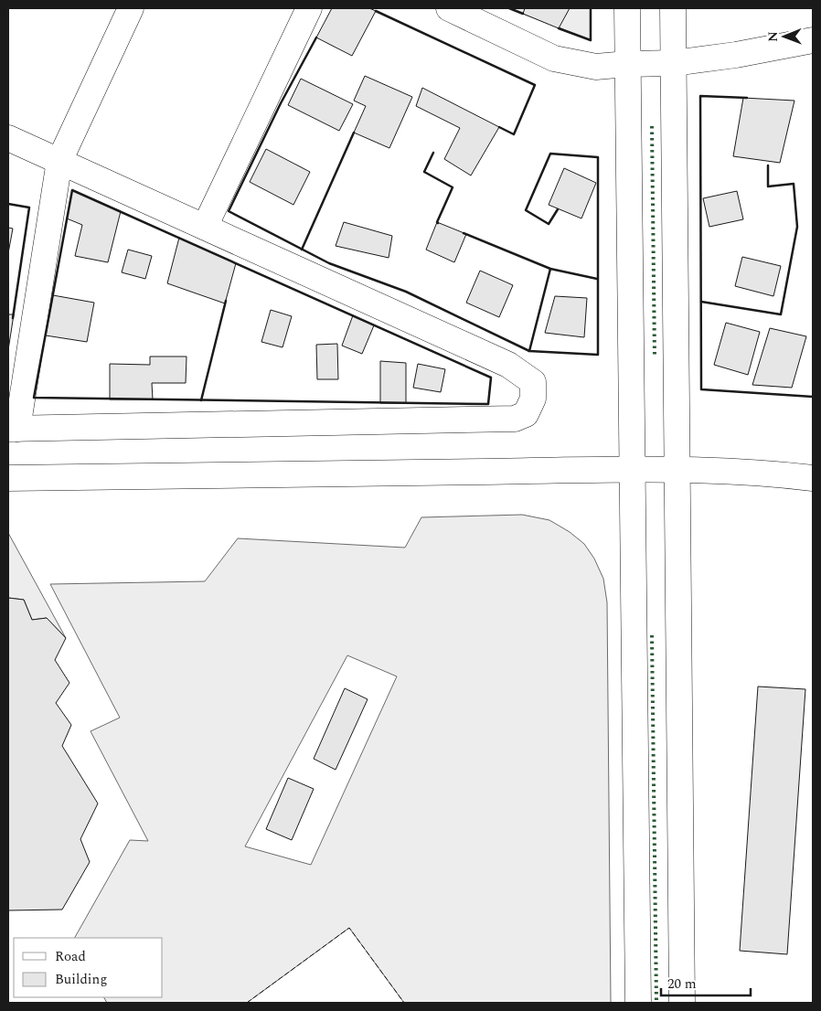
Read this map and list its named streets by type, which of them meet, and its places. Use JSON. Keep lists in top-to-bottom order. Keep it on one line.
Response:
{"legend":["Road","Building"],"scale_bar":"20 m","north":"left"}
